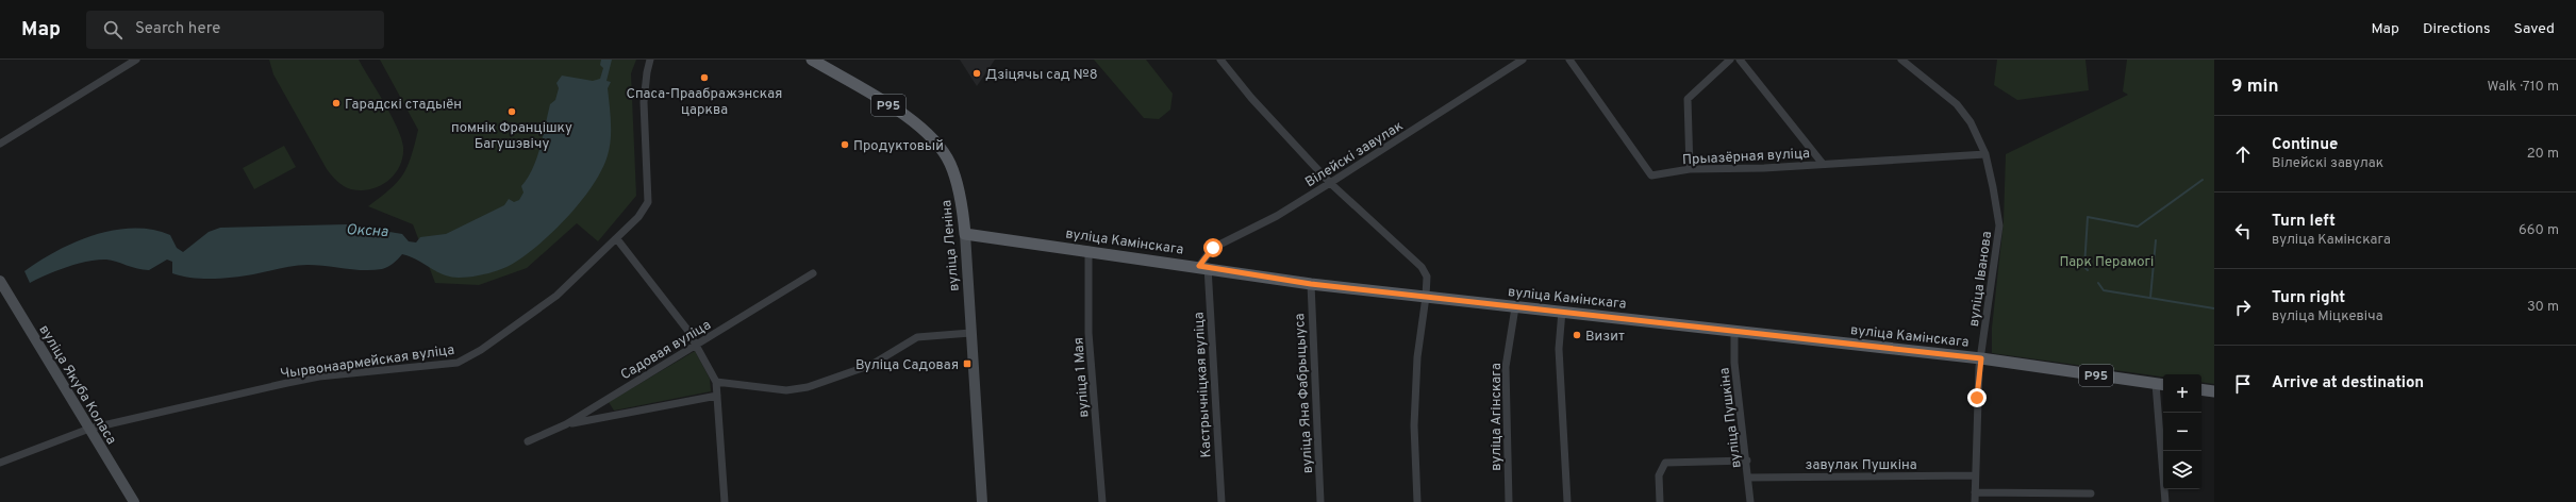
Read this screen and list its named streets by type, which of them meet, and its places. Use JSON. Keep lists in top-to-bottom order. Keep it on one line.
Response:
{"streets":{"main road":["Р95","вуліца Камінскага","вуліца Леніна","вуліца Якуба Коласа"],"street":["Вілейскі завулак","Прыазёрная вуліца","вуліца Іванова","Садовая вуліца","Чырвонаармейская вуліца","вуліца 1 Мая","Кастрычніцкая вуліца","вуліца Яна Фабрыцыуса","вуліца Агінскага","вуліца Пушкіна","завулак Пушкіна"]},"crossings":[["Вілейскі завулак","вуліца Камінскага"],["Вілейскі завулак","Кастрычніцкая вуліца"],["Прыазёрная вуліца","вуліца Іванова"],["вуліца Камінскага","вуліца Леніна"],["вуліца Камінскага","вуліца Іванова"],["вуліца Камінскага","вуліца 1 Мая"],["вуліца Камінскага","Кастрычніцкая вуліца"],["вуліца Камінскага","вуліца Яна Фабрыцыуса"],["вуліца Камінскага","вуліца Агінскага"],["вуліца Камінскага","вуліца Пушкіна"],["вуліца Іванова","завулак Пушкіна"],["Чырвонаармейская вуліца","вуліца Якуба Коласа"],["вуліца Пушкіна","завулак Пушкіна"]],"water":["Оксна"],"parks":["Парк Перамогі"],"places":{"other":["Дзіцячы сад №8","Спаса-Праабражэнская царква","Гарадскі стадыён","помнік Францішку Багушэвічу","Продуктовый","Визит"],"transit":["Вуліца Садовая"]},"page":{"header":"Map","search":"Search here","nav":["Map","Directions","Saved"],"heading":["9 min","Walk · 710 m"],"list":[["Continue","Вілейскі завулак","20 m"],["Turn left","вуліца Камінскага","660 m"],["Turn right","вуліца Міцкевіча","30 m"],"Arrive at destination"],"map_buttons":["+","−"]}}
